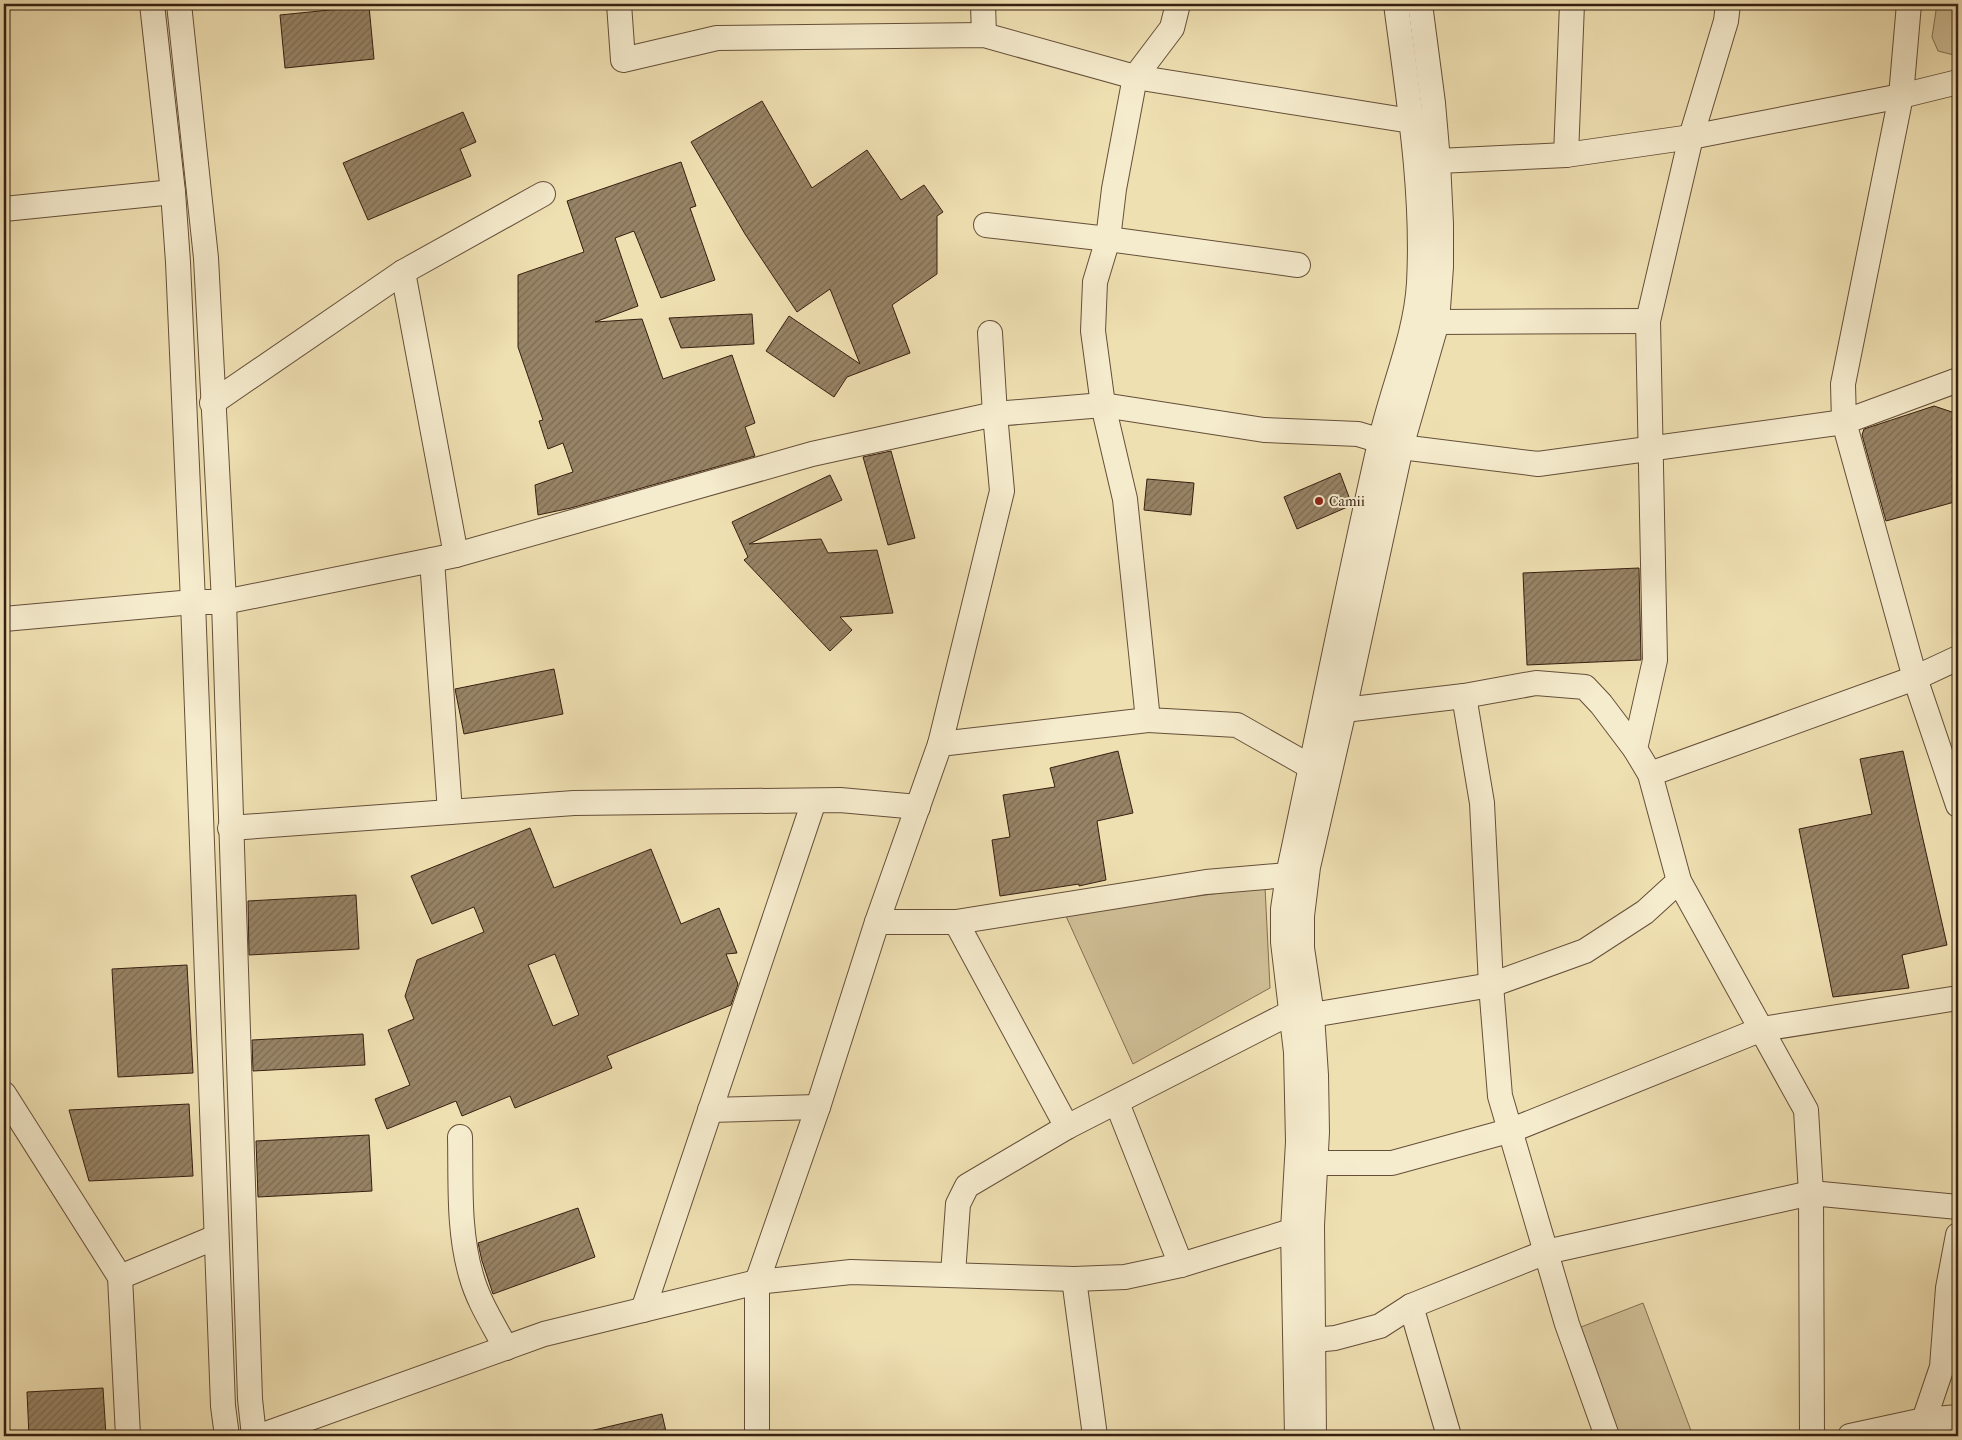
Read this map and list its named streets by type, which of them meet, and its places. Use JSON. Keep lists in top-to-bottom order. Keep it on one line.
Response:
{"places":["Camii"]}
